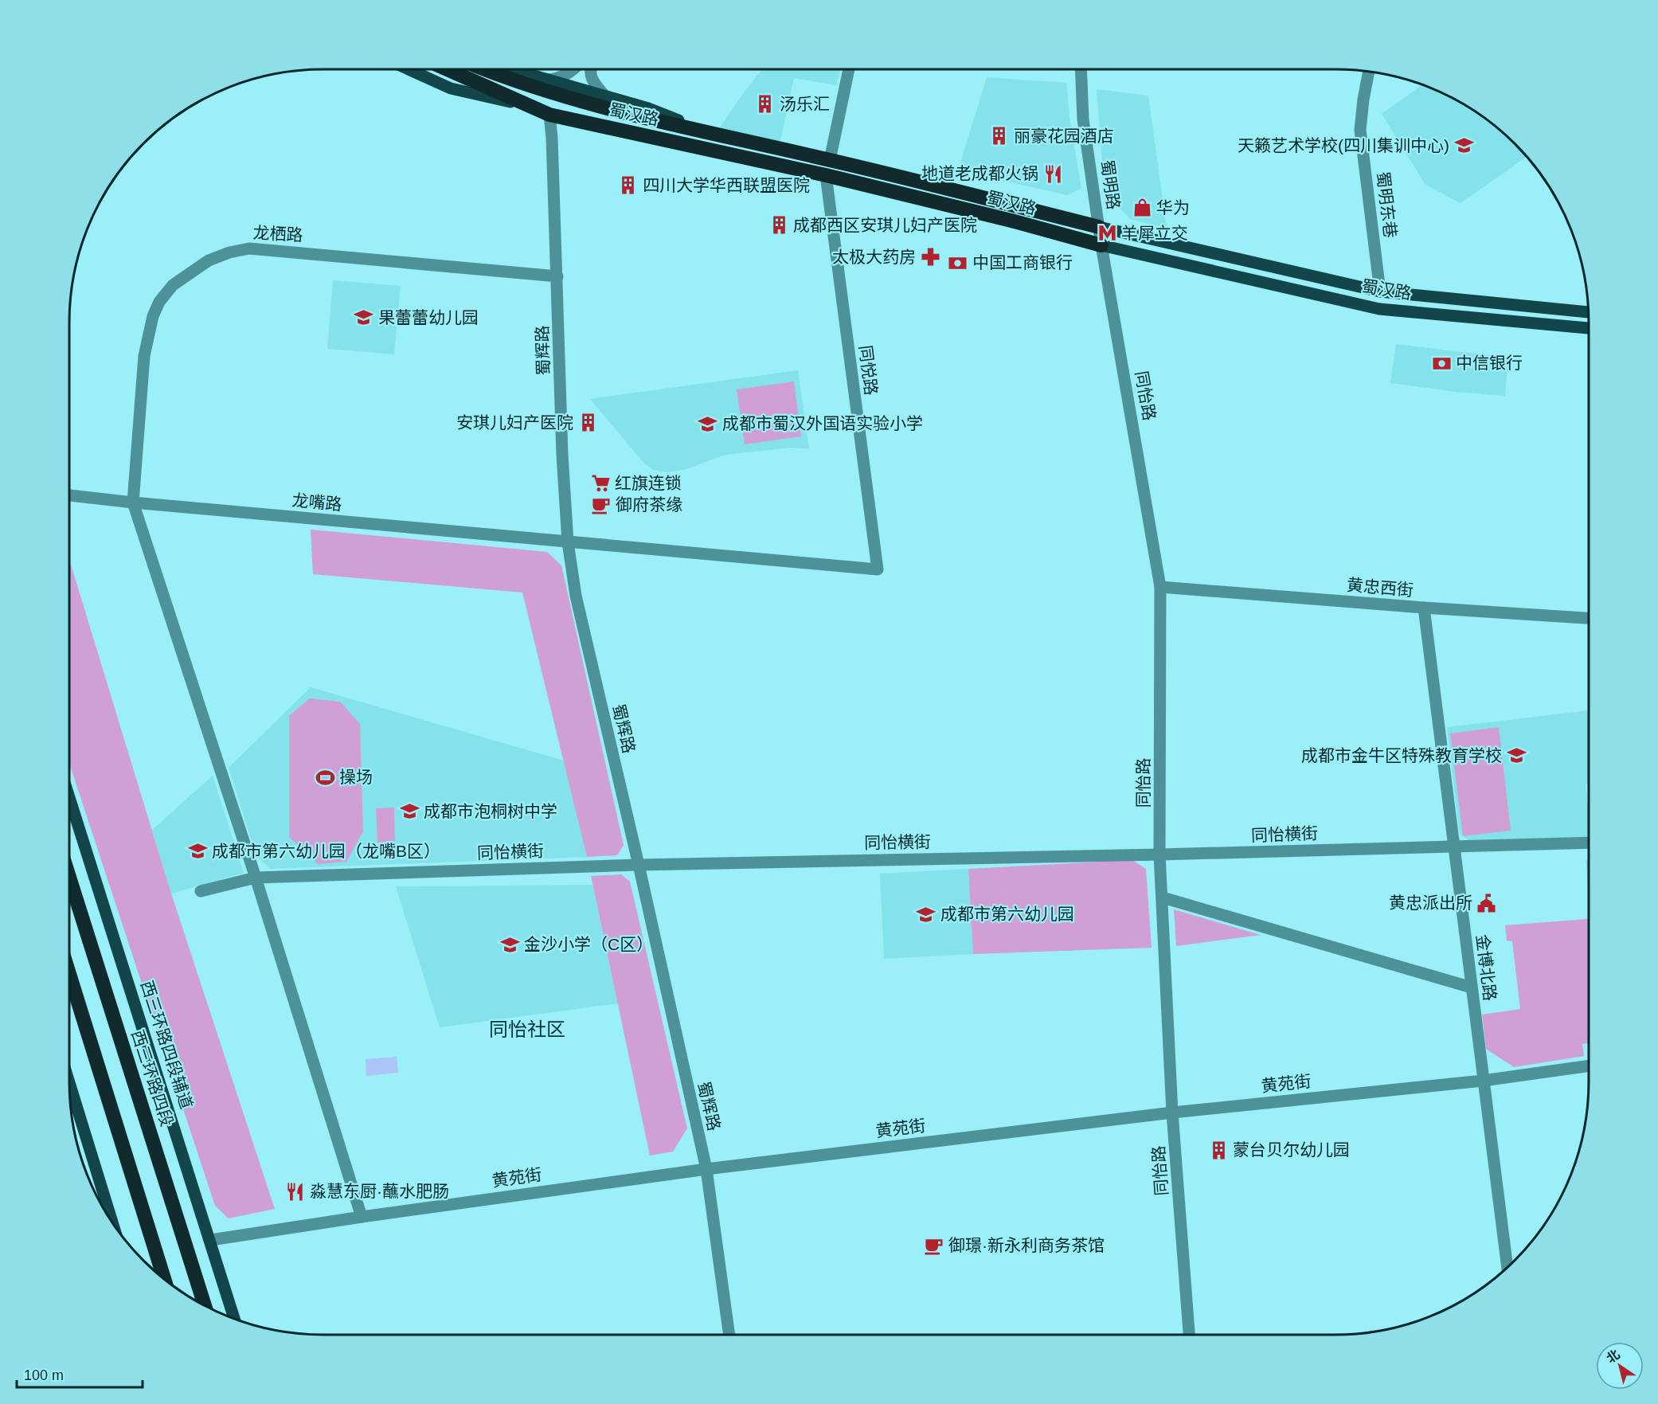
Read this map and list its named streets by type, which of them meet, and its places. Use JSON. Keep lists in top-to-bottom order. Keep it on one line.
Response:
{"streets":{"highway":["蜀汉路","西三环路四段"],"main road":["西三环路四段辅道"],"street":["蜀明路","蜀明东巷","龙栖路","蜀辉路","同悦路","同怡路","龙嘴路","黄忠西街","同怡横街","金博北路","黄苑街"]},"crossings":[["蜀汉路","蜀明路"],["蜀汉路","蜀明东巷"],["蜀汉路","蜀辉路"],["蜀汉路","同悦路"],["蜀汉路","同怡路"],["蜀明路","同怡路"],["龙栖路","蜀辉路"],["龙栖路","龙嘴路"],["蜀辉路","龙嘴路"],["蜀辉路","同怡横街"],["蜀辉路","黄苑街"],["同悦路","龙嘴路"],["同怡路","黄忠西街"],["同怡路","同怡横街"],["同怡路","黄苑街"],["黄忠西街","金博北路"],["同怡横街","金博北路"],["金博北路","黄苑街"],["西三环路四段辅道","黄苑街"]],"districts":["同怡社区"],"places":{"building":["汤乐汇","丽豪花园酒店","四川大学华西联盟医院","成都西区安琪儿妇产医院","安琪儿妇产医院","蒙台贝尔幼儿园"],"school or university":["天籁艺术学校(四川集训中心)","果蕾蕾幼儿园","成都市蜀汉外国语实验小学","成都市金牛区特殊教育学校","成都市泡桐树中学","成都市第六幼儿园（龙嘴B区）","成都市第六幼儿园","金沙小学（C区）"],"restaurant":["地道老成都火锅","淼慧东厨·蘸水肥肠"],"shop":["华为"],"metro station":["羊犀立交"],"pharmacy":["太极大药房"],"bank":["中国工商银行","中信银行"],"supermarket":["红旗连锁"],"cafe":["御府茶缘","御璟·新永利商务茶馆"],"sports":["操场"],"public building":["黄忠派出所"]},"scale_bar":"100 m","north":"top left"}
